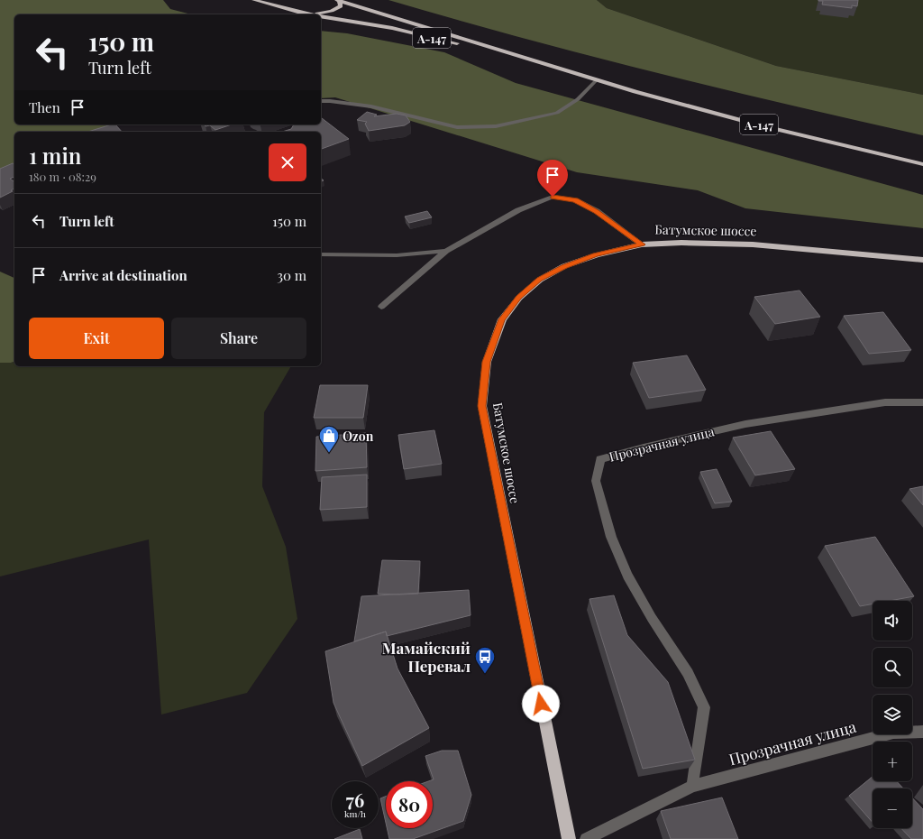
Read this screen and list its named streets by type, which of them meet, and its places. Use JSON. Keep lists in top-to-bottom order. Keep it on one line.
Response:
{"streets":{"highway":["А-147","Батумское шоссе"],"street":["Прозрачная улица"]},"places":{"shop":["Ozon"],"bus stop":["Мамайский Перевал"]},"page":{"turn":["150 m","Turn left"],"then":"Then","heading":["1 min","180 m · 08:29"],"list":[{"name":"Turn left","value":"150 m"},{"name":"Arrive at destination","value":"30 m"}],"buttons":["Exit","Share"],"map_buttons":["+","−"],"speed":"76 km/h","limit":"80"}}
